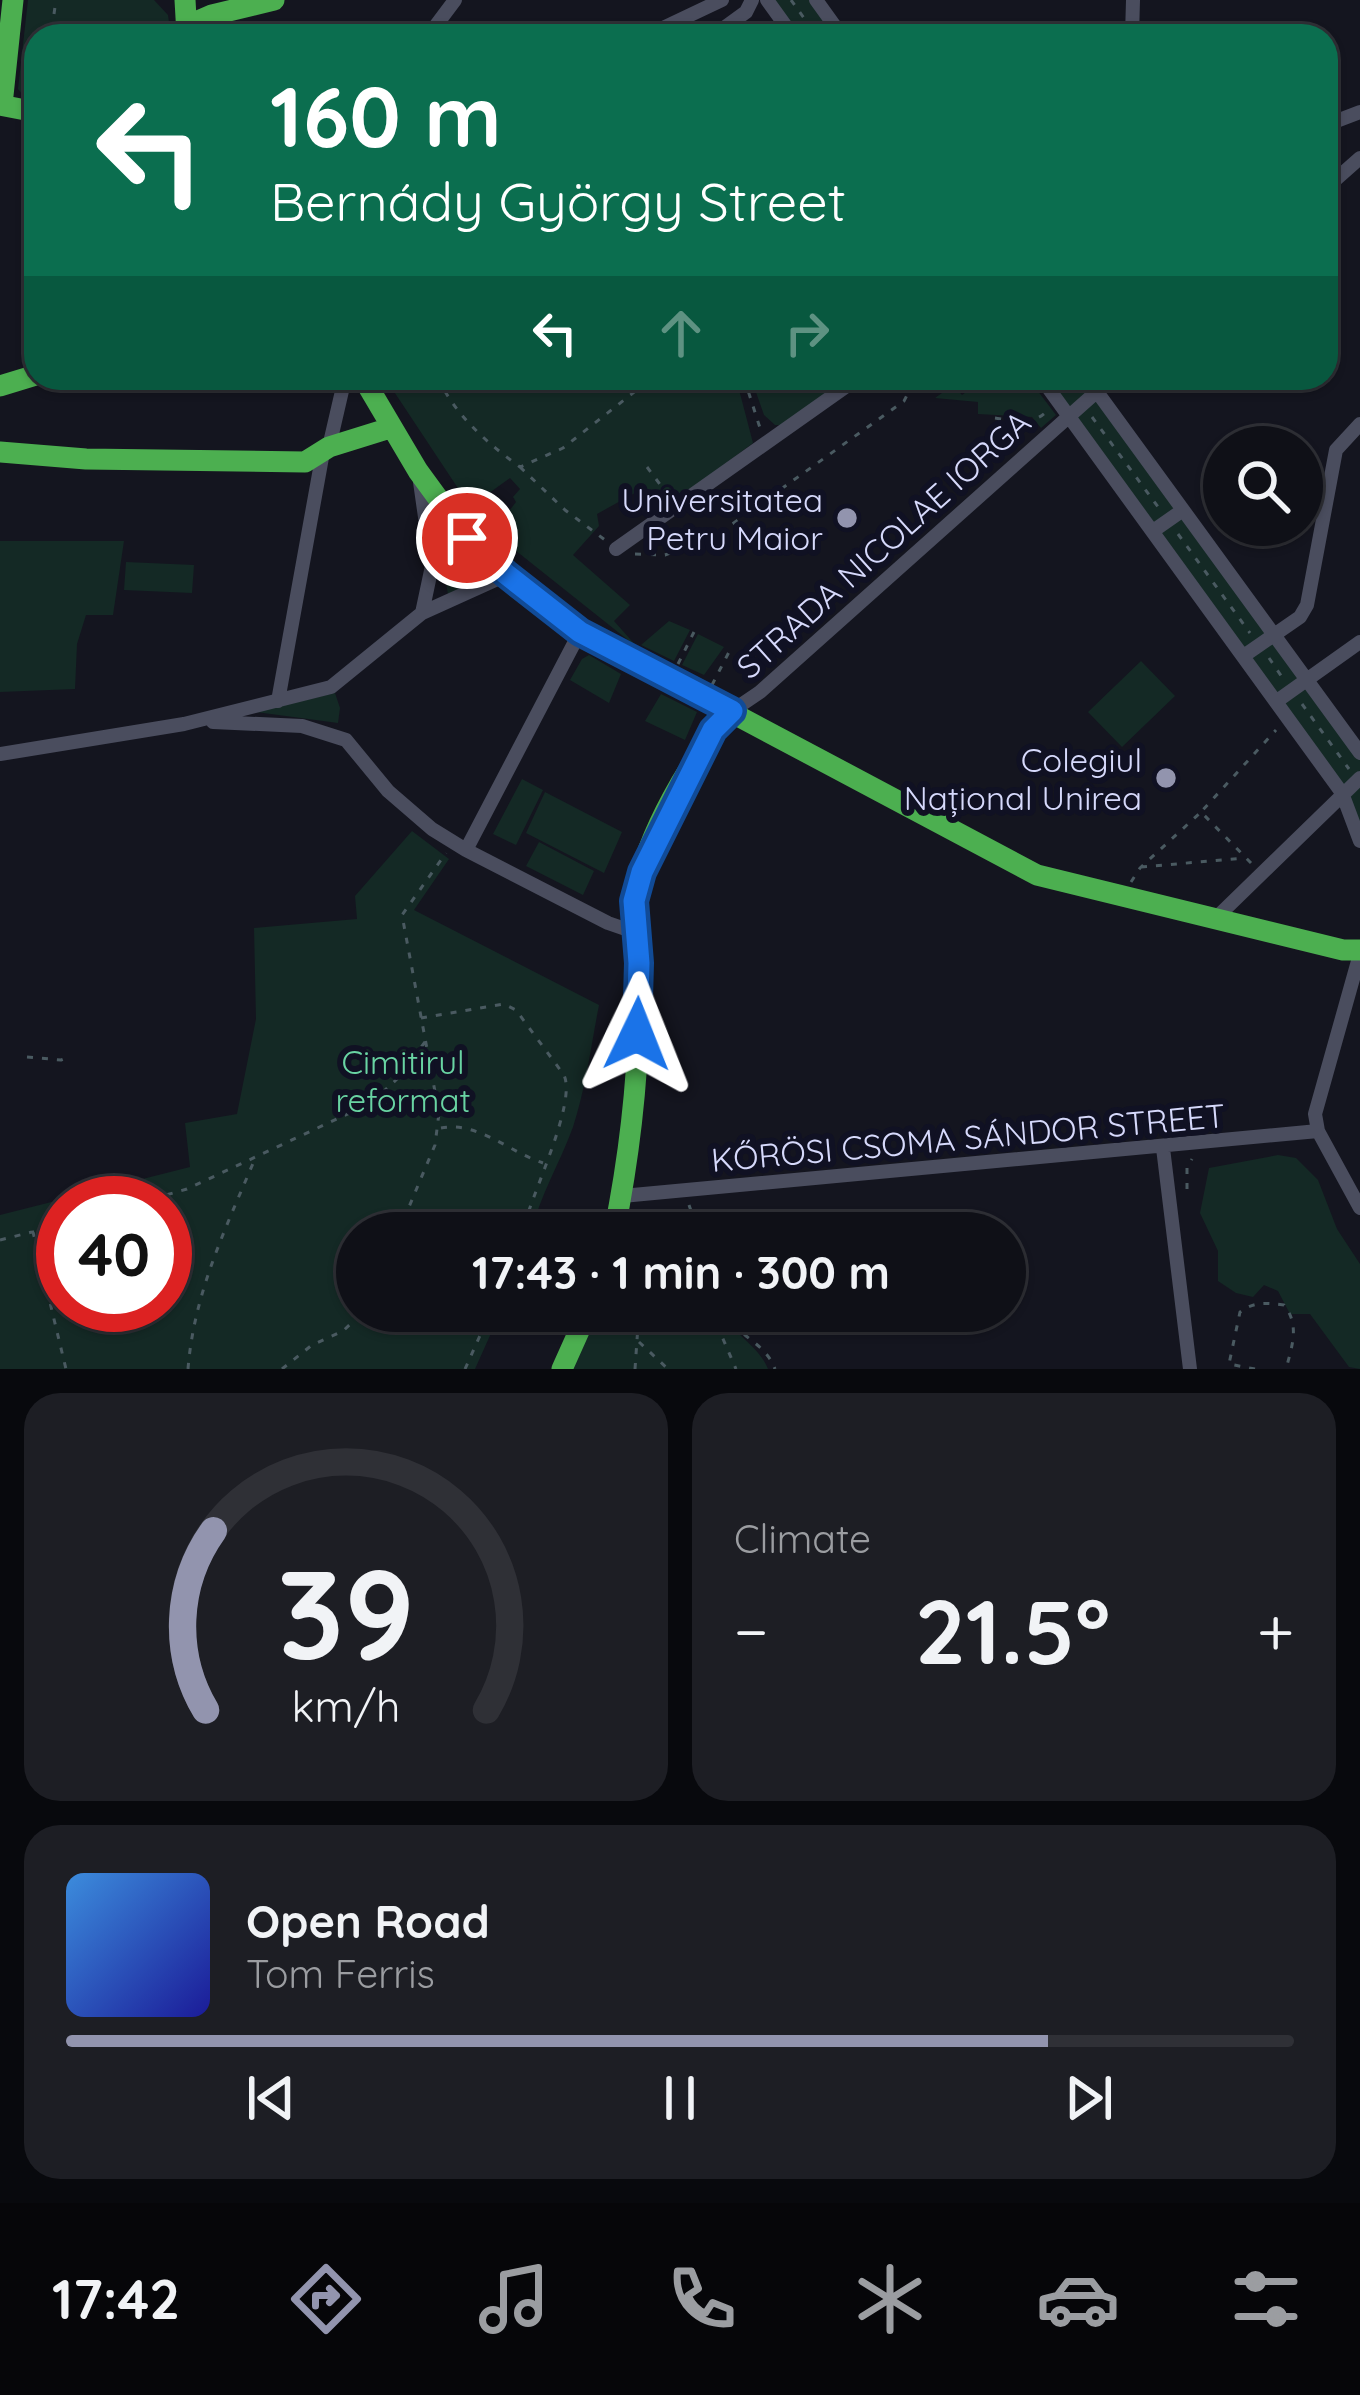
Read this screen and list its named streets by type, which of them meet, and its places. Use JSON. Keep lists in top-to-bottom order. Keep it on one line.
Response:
{"streets":{"street":["STRADA NICOLAE IORGA","KŐRÖSI CSOMA SÁNDOR STREET"]},"parks":["Cimitirul reformat"],"places":["Universitatea Petru Maior","Colegiul Național Unirea"],"page":{"turn":["160 m","Bernády György Street"],"limit":"40","trip":"17:43 · 1 min · 300 m","tile":"Climate","heat":["−","21.5°","+"],"song":["Open Road","Tom Ferris"],"tabs":"17:42","gauge":["39","km/h"]}}
